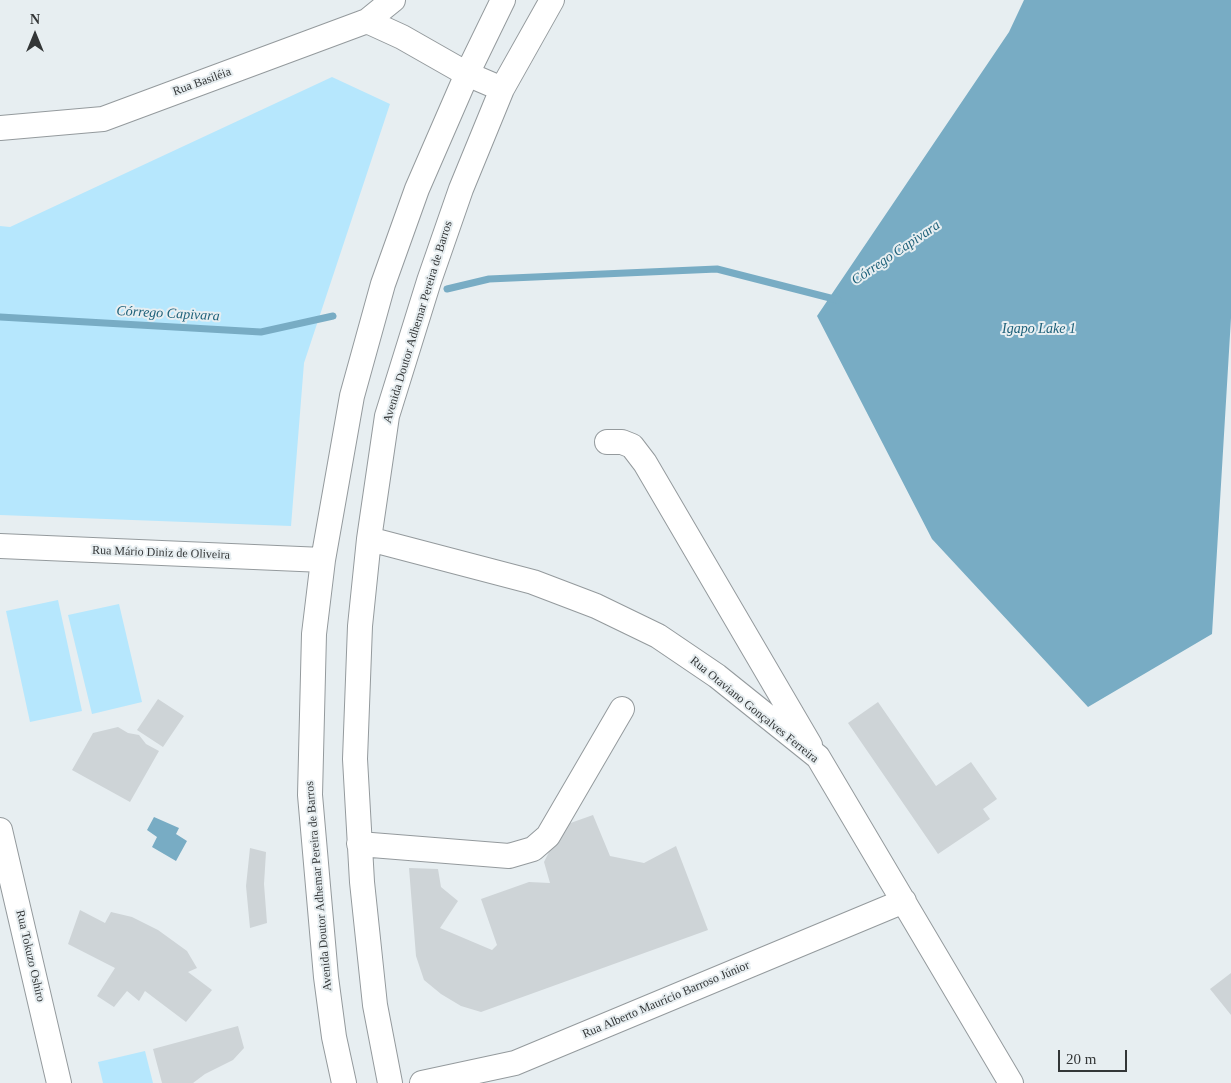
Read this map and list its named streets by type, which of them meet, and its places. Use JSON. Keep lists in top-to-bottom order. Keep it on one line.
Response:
{"streets":{"street":["Rua Basiléia","Avenida Doutor Adhemar Pereira de Barros","Rua Mário Diniz de Oliveira","Rua Otaviano Gonçalves Ferreira","Rua Tokuzo Oshiro","Rua Alberto Maurício Barroso Júnior"]},"crossings":[["Avenida Doutor Adhemar Pereira de Barros","Rua Mário Diniz de Oliveira"],["Avenida Doutor Adhemar Pereira de Barros","Rua Otaviano Gonçalves Ferreira"],["Rua Otaviano Gonçalves Ferreira","Rua Alberto Maurício Barroso Júnior"]],"water":["Córrego Capivara","Igapo Lake 1"],"scale_bar":"20 m","north":"top"}
